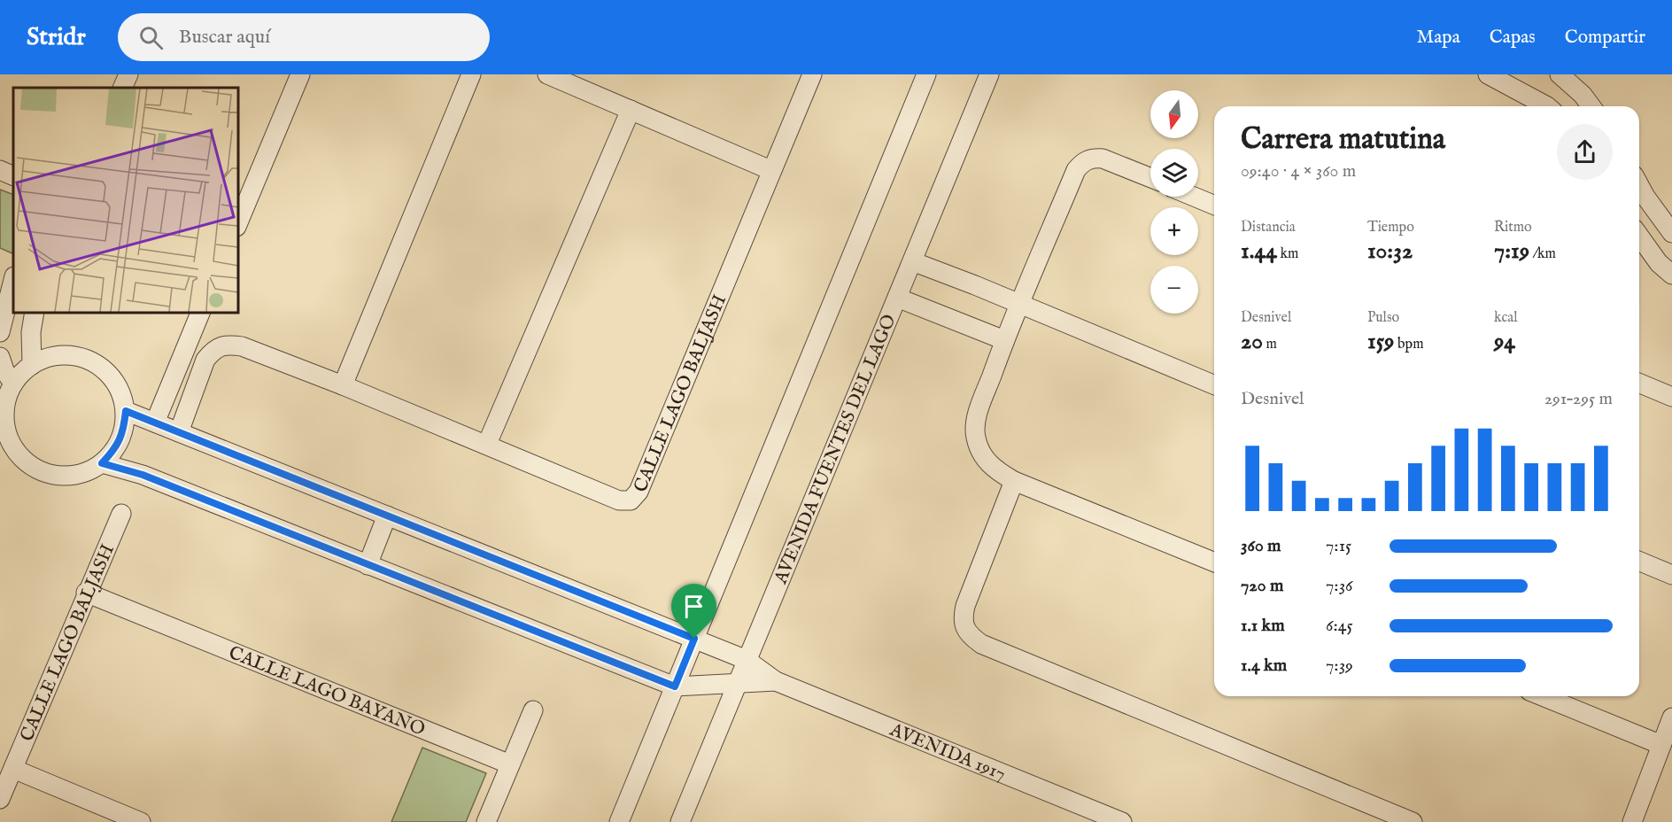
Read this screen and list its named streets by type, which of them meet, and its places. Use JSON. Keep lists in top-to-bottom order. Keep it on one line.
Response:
{"streets":{"street":["CALLE LAGO BALJASH","AVENIDA FUENTES DEL LAGO","CALLE LAGO BAYANO","AVENIDA 1917"]},"crossings":[["CALLE LAGO BALJASH","CALLE LAGO BAYANO"]],"north":"bottom","page":{"header":"Stridr","search":"Buscar aquí","nav":["Mapa","Capas","Compartir"],"map_buttons":["+","−"],"heading":["Carrera matutina","09:40 · 4 × 360 m"],"stats":[["Distancia","1.44 km"],["Tiempo","10:32"],["Ritmo","7:19 /km"],["Desnivel","20 m"],["Pulso","159 bpm"],["kcal","94"]],"chart":["Desnivel","291–295 m"],"list":[{"name":"360 m","note":"7:15"},{"name":"720 m","note":"7:36"},{"name":"1.1 km","note":"6:45"},{"name":"1.4 km","note":"7:39"}]}}
